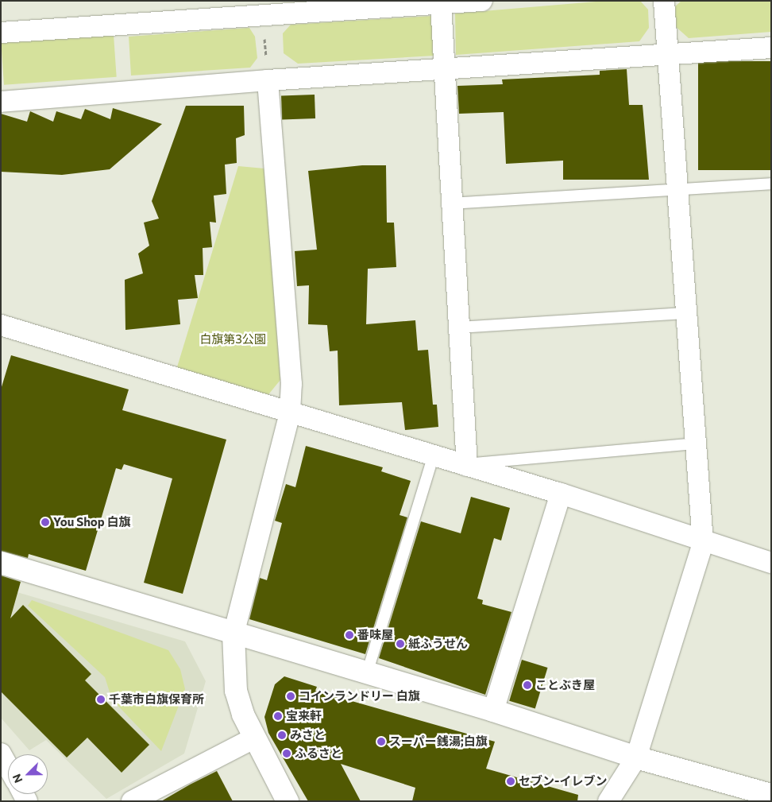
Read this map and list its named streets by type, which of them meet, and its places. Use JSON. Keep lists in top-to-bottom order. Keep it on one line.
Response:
{"parks":["白旗第3公園"],"places":["You Shop 白旗","番味屋","紙ふうせん","ことぶき屋","コインランドリー 白旗","千葉市白旗保育所","宝来軒","みさと","スーパー銭湯;白旗","ふるさと","セブン-イレブン"],"north":"bottom left"}
